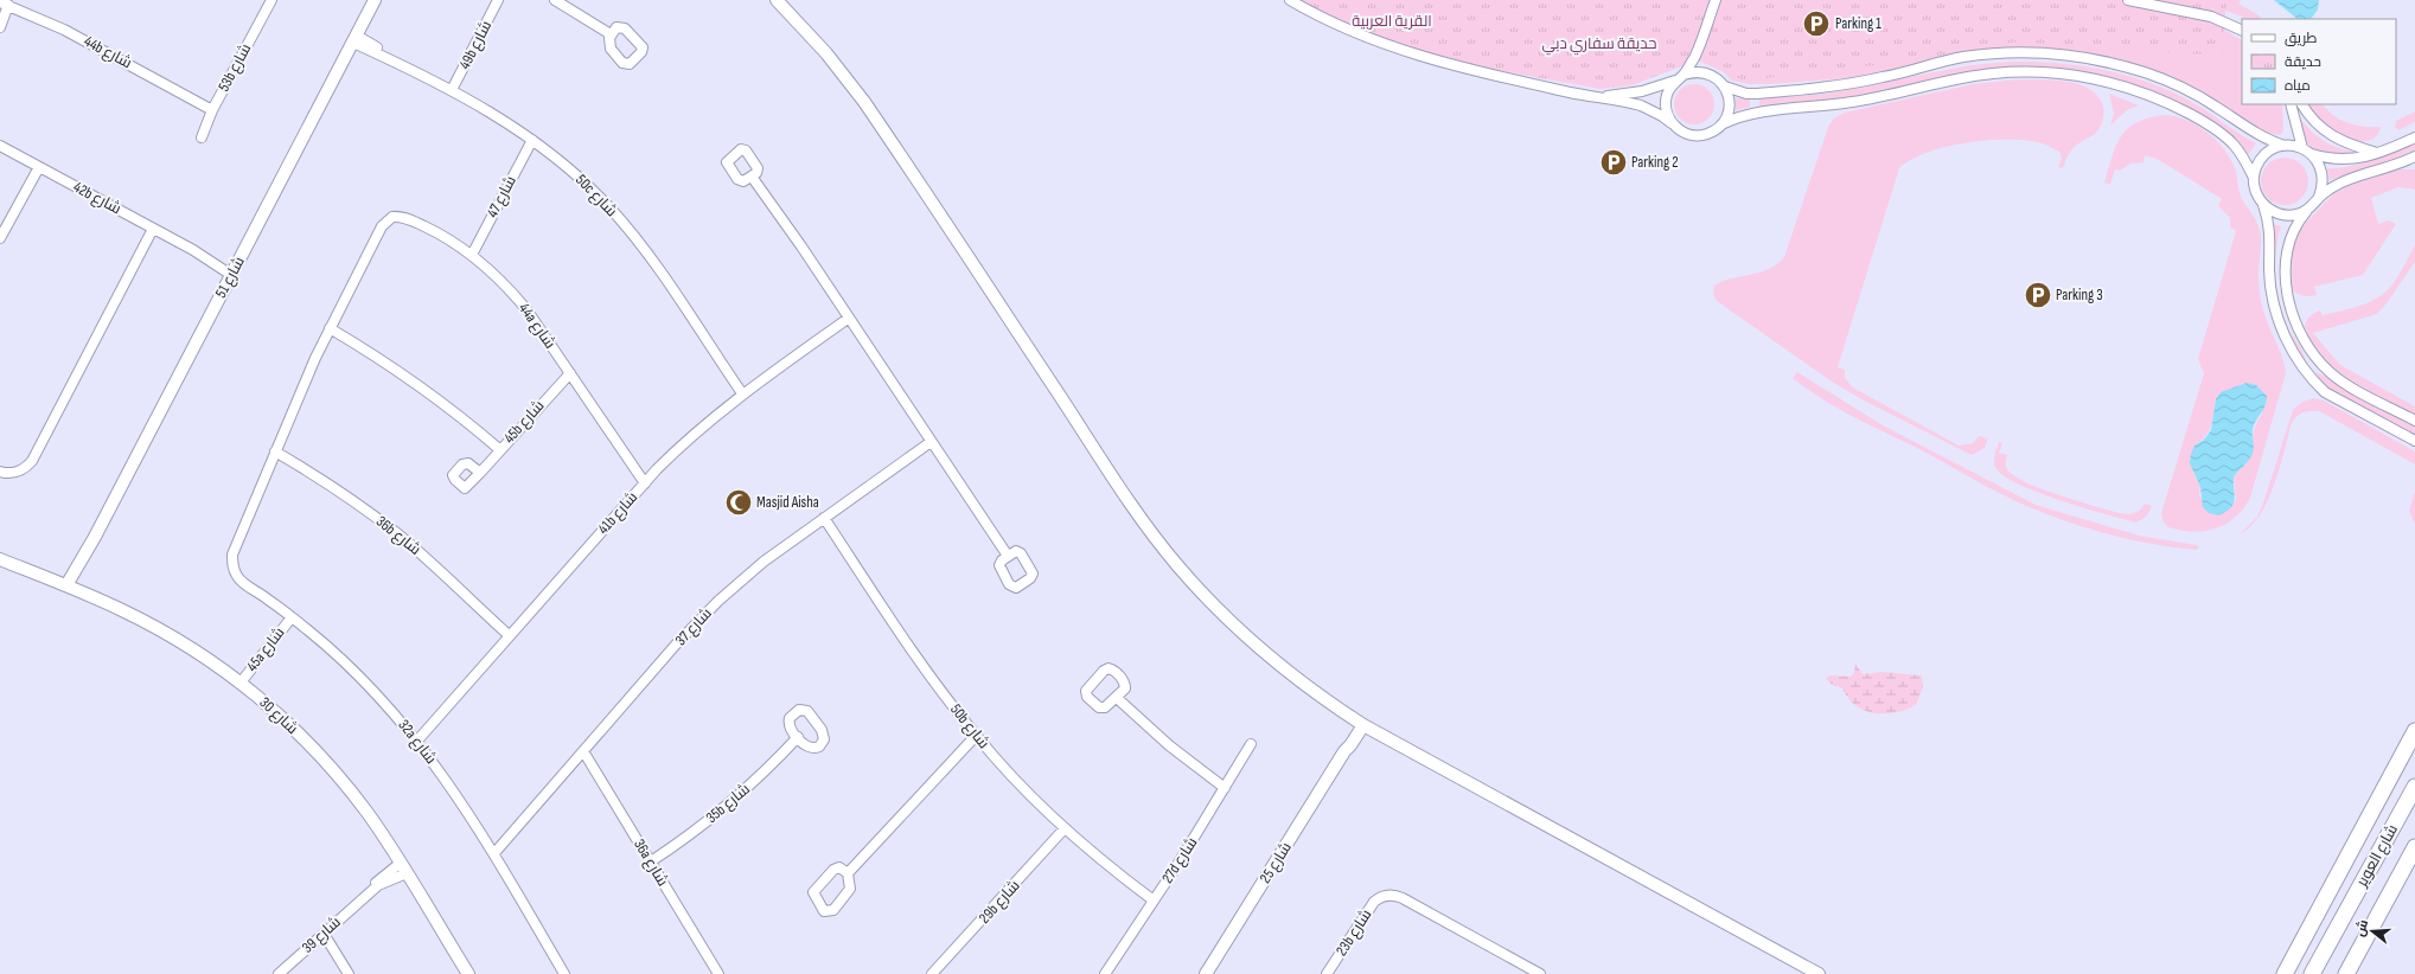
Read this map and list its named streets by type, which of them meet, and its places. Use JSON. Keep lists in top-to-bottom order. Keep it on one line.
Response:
{"streets":{"main road":["شارع العوير"],"street":["49b شارع","44b شارع","53b شارع","50c شارع","شارع 47","42b شارع","شارع 51","44a شارع","45b شارع","41b شارع","36b شارع","شارع 37","45a شارع","شارع 30","50b شارع","32a شارع","35b شارع","27d شارع","36a شارع","شارع 25","29b شارع","23b شارع","شارع 39"]},"crossings":[["49b شارع","50c شارع"],["44b شارع","53b شارع"],["50c شارع","شارع 47"],["50c شارع","شارع 51"],["50c شارع","41b شارع"],["شارع 47","44a شارع"],["42b شارع","شارع 51"],["شارع 51","شارع 30"],["44a شارع","45b شارع"],["44a شارع","41b شارع"],["41b شارع","36b شارع"],["41b شارع","32a شارع"],["36b شارع","32a شارع"],["شارع 37","50b شارع"],["شارع 37","32a شارع"],["شارع 37","36a شارع"],["45a شارع","شارع 30"],["45a شارع","32a شارع"],["شارع 30","شارع 39"],["50b شارع","27d شارع"],["50b شارع","29b شارع"],["35b شارع","36a شارع"]],"parks":["القرية العربية","حديقة سفاري دبي"],"places":{"parking":["Parking 1","Parking 2","Parking 3"],"mosque":["Masjid Aisha"]},"legend":["طريق","حديقة","مياه"],"north":"left"}
